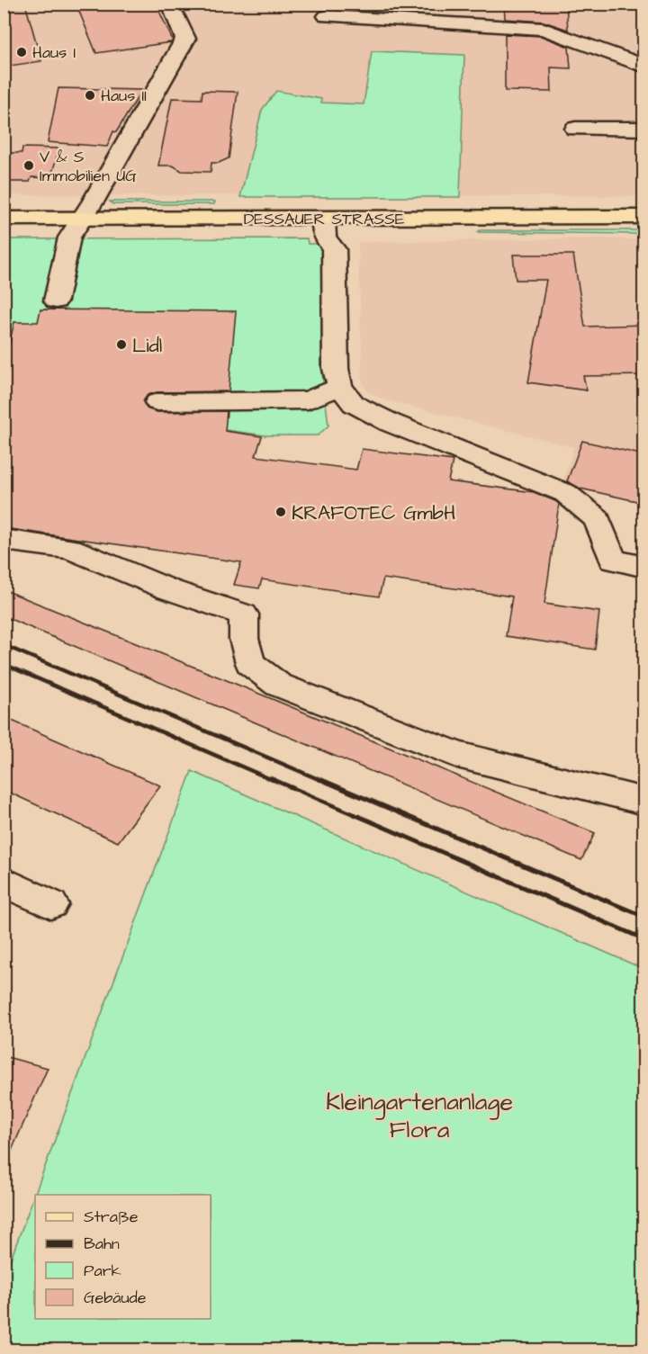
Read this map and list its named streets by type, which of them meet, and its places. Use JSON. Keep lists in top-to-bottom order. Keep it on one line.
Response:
{"streets":{"main road":["DESSAUER STRASSE"]},"parks":["Kleingartenanlage Flora"],"places":["Haus I","Haus II","V & S Immobilien UG","Lidl","KRAFOTEC GmbH"],"legend":["Straße","Bahn","Park","Gebäude"]}
